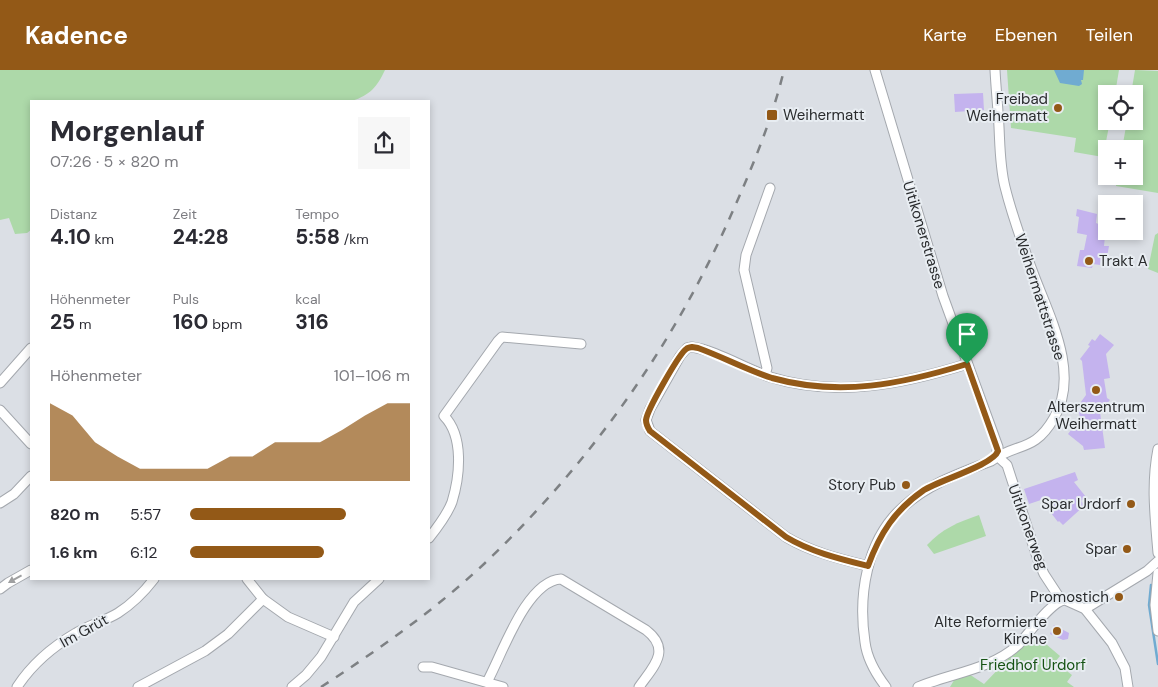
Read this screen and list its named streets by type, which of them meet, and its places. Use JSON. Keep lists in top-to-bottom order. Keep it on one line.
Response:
{"streets":{"street":["Uitikonerstrasse","Weihermattstrasse","Uitikonerweg","Im Grüt"]},"crossings":[["Uitikonerstrasse","Weihermattstrasse"],["Uitikonerstrasse","Uitikonerweg"],["Weihermattstrasse","Uitikonerweg"]],"parks":["Friedhof Urdorf"],"places":{"other":["Freibad Weihermatt","Trakt A","Alterszentrum Weihermatt","Story Pub","Spar Urdorf","Spar","Promostich","Alte Reformierte Kirche"],"transit":["Weihermatt"]},"page":{"header":"Kadence","nav":["Karte","Ebenen","Teilen"],"map_buttons":["+","−"],"heading":["Morgenlauf","07:26 · 5 × 820 m"],"stats":[["Distanz","4.10 km"],["Zeit","24:28"],["Tempo","5:58 /km"],["Höhenmeter","25 m"],["Puls","160 bpm"],["kcal","316"]],"chart":["Höhenmeter","101–106 m"],"list":[{"name":"820 m","note":"5:57"},{"name":"1.6 km","note":"6:12"}]}}
